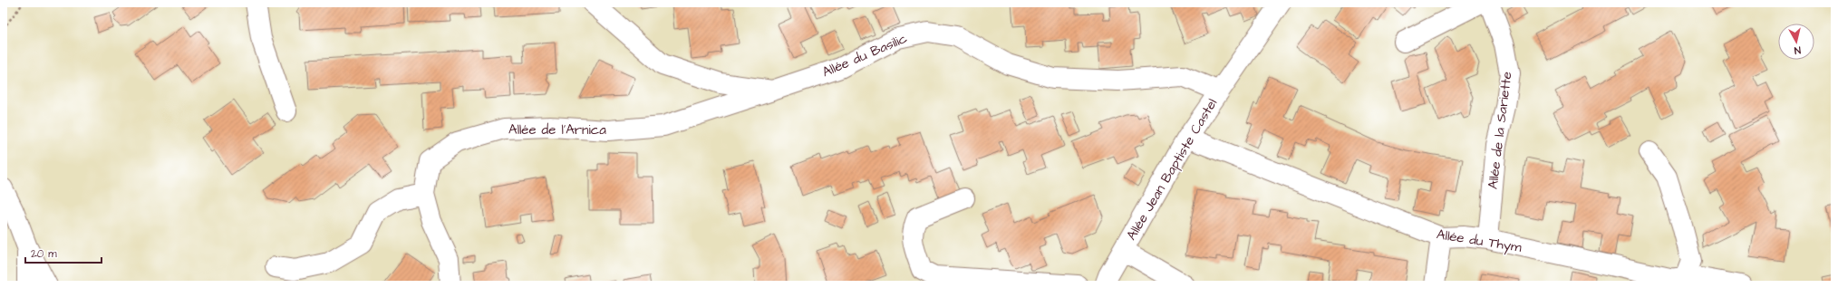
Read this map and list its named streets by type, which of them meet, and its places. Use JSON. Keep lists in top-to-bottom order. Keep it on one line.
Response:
{"streets":{"street":["Allée du Basilic","Allée de l'Arnica","Allée de la Sariette","Allée Jean Baptiste Castel","Allée du Thym"]},"crossings":[["Allée du Basilic","Allée de l'Arnica"],["Allée du Basilic","Allée Jean Baptiste Castel"],["Allée de la Sariette","Allée du Thym"],["Allée Jean Baptiste Castel","Allée du Thym"]],"scale_bar":"20 m","north":"bottom"}
